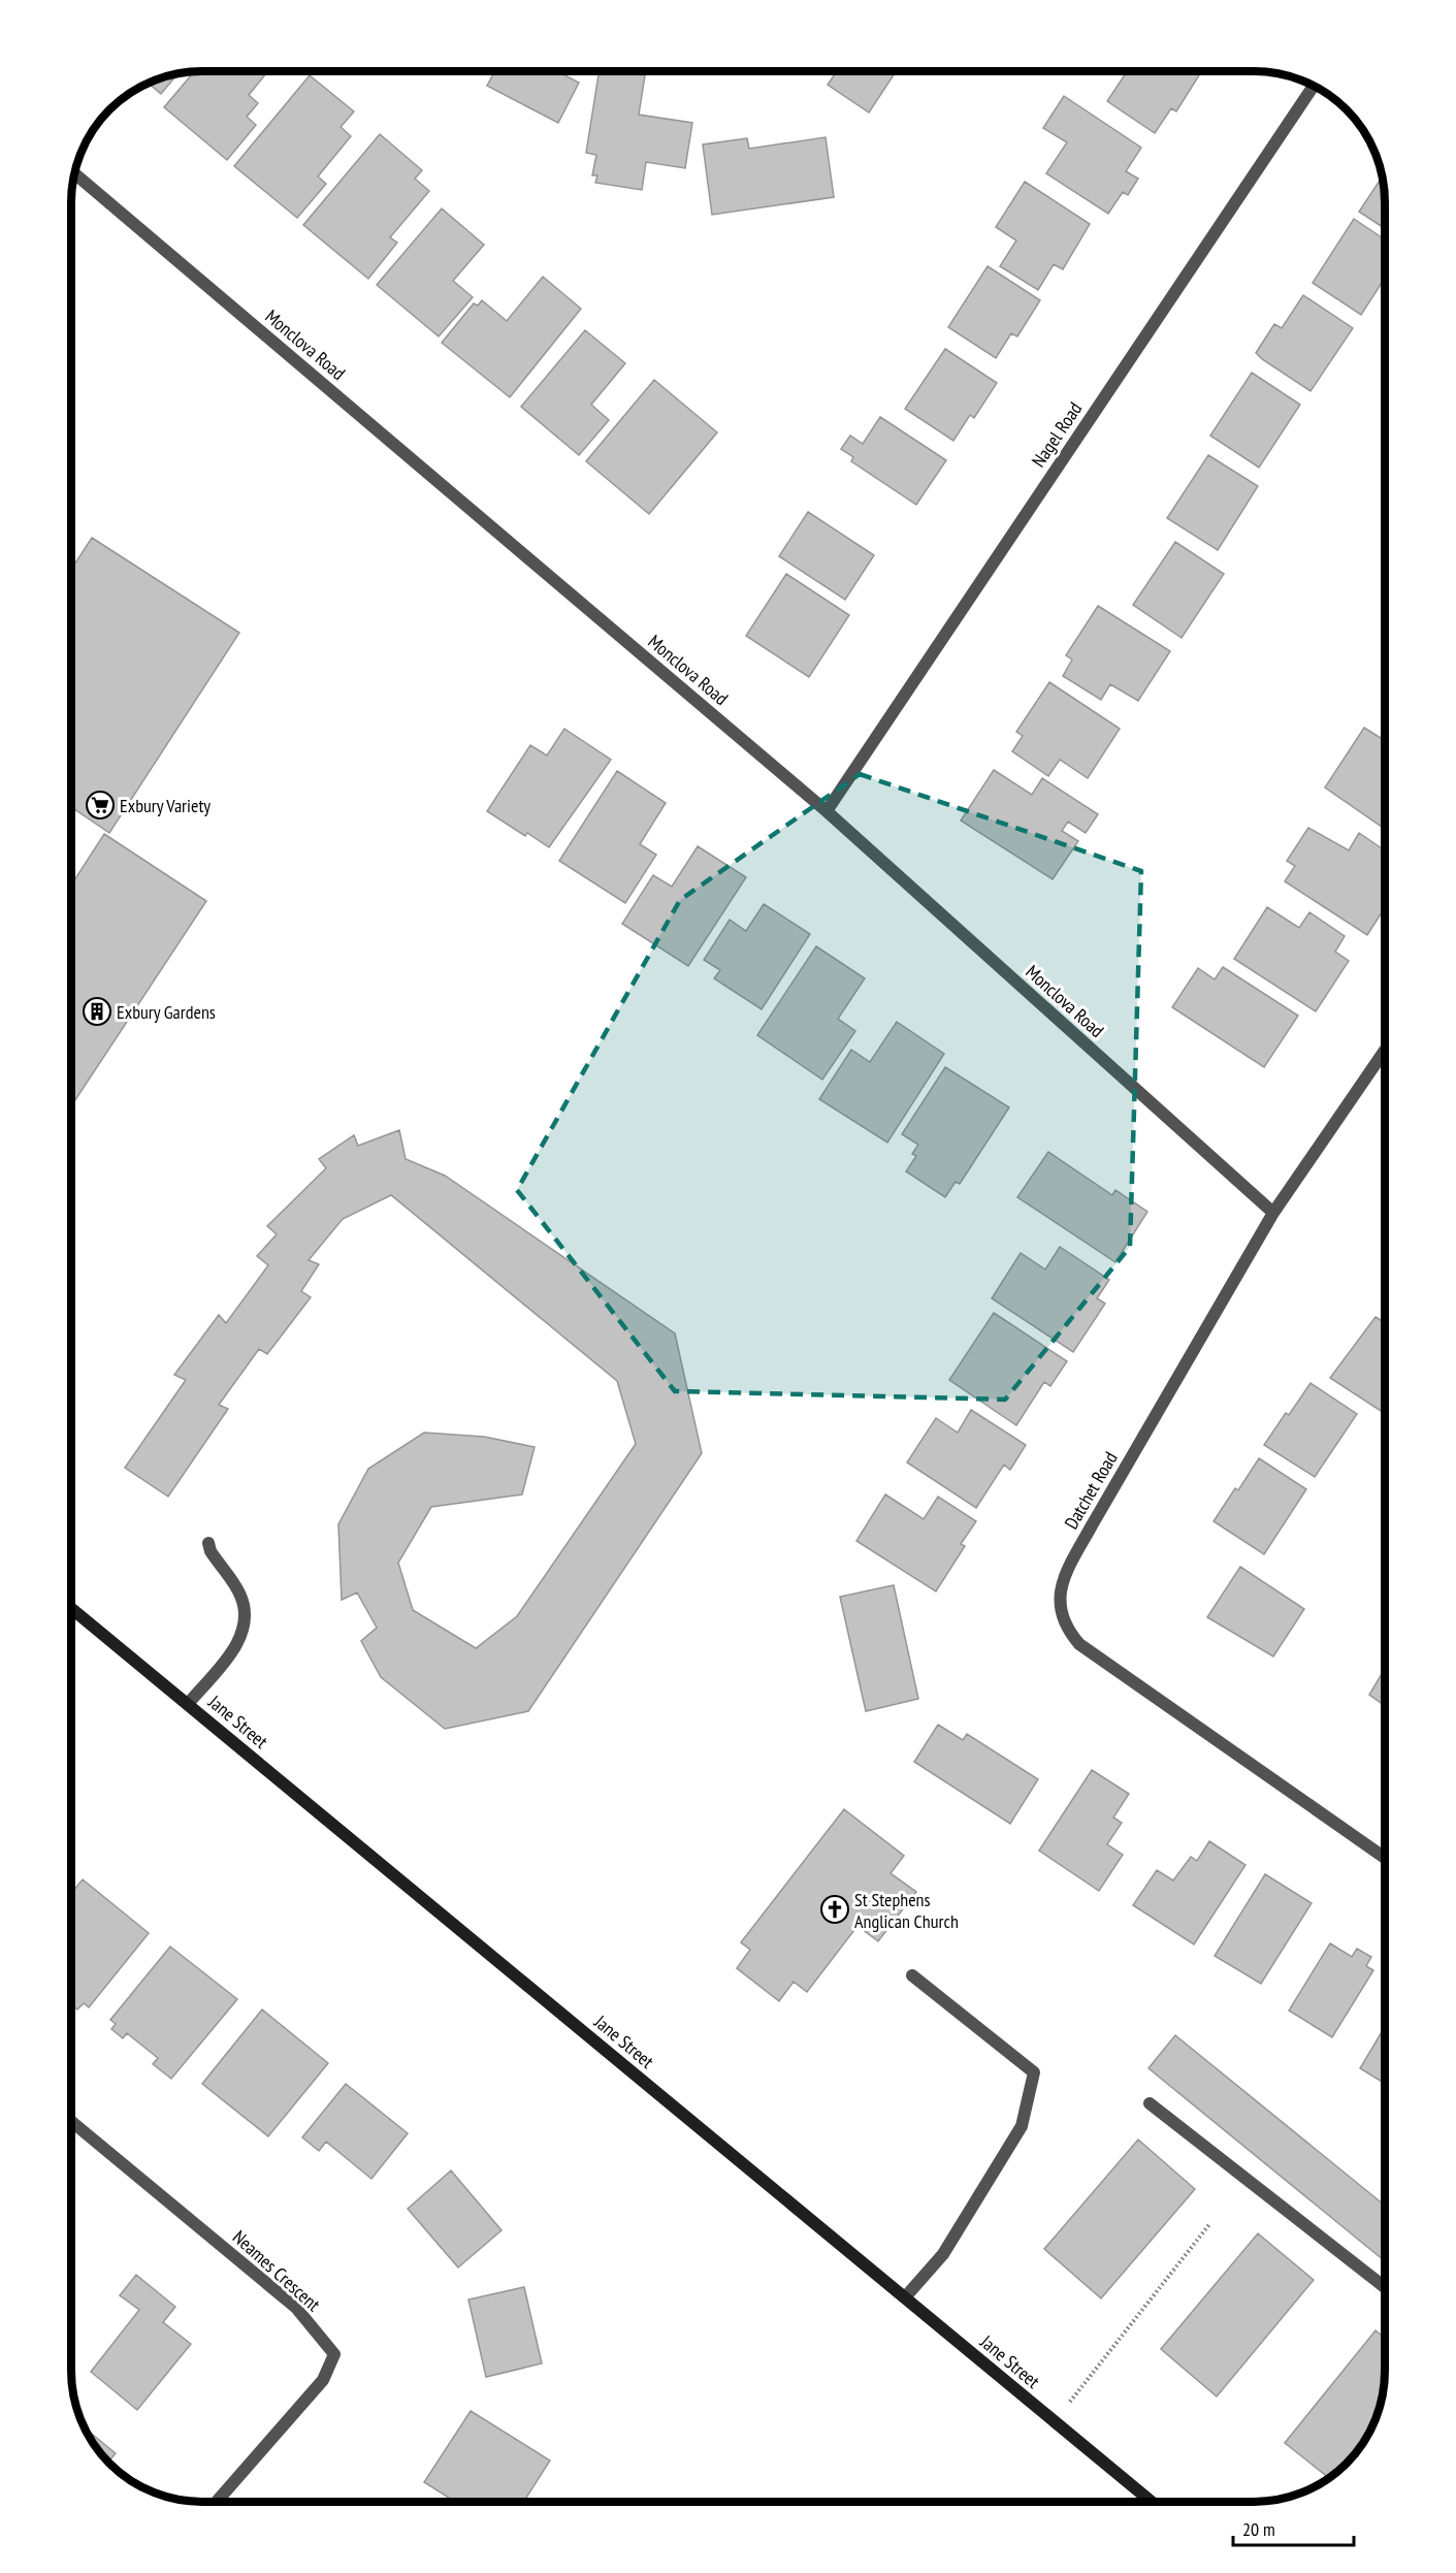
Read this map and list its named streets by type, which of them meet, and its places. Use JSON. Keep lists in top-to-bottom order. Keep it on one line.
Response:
{"streets":{"main road":["Jane Street"],"street":["Monclova Road","Nagel Road","Datchet Road","Neames Crescent"]},"crossings":[["Monclova Road","Nagel Road"],["Monclova Road","Datchet Road"]],"places":{"supermarket":["Exbury Variety"],"building":["Exbury Gardens"],"church":["St Stephens Anglican Church"]},"scale_bar":"20 m"}
